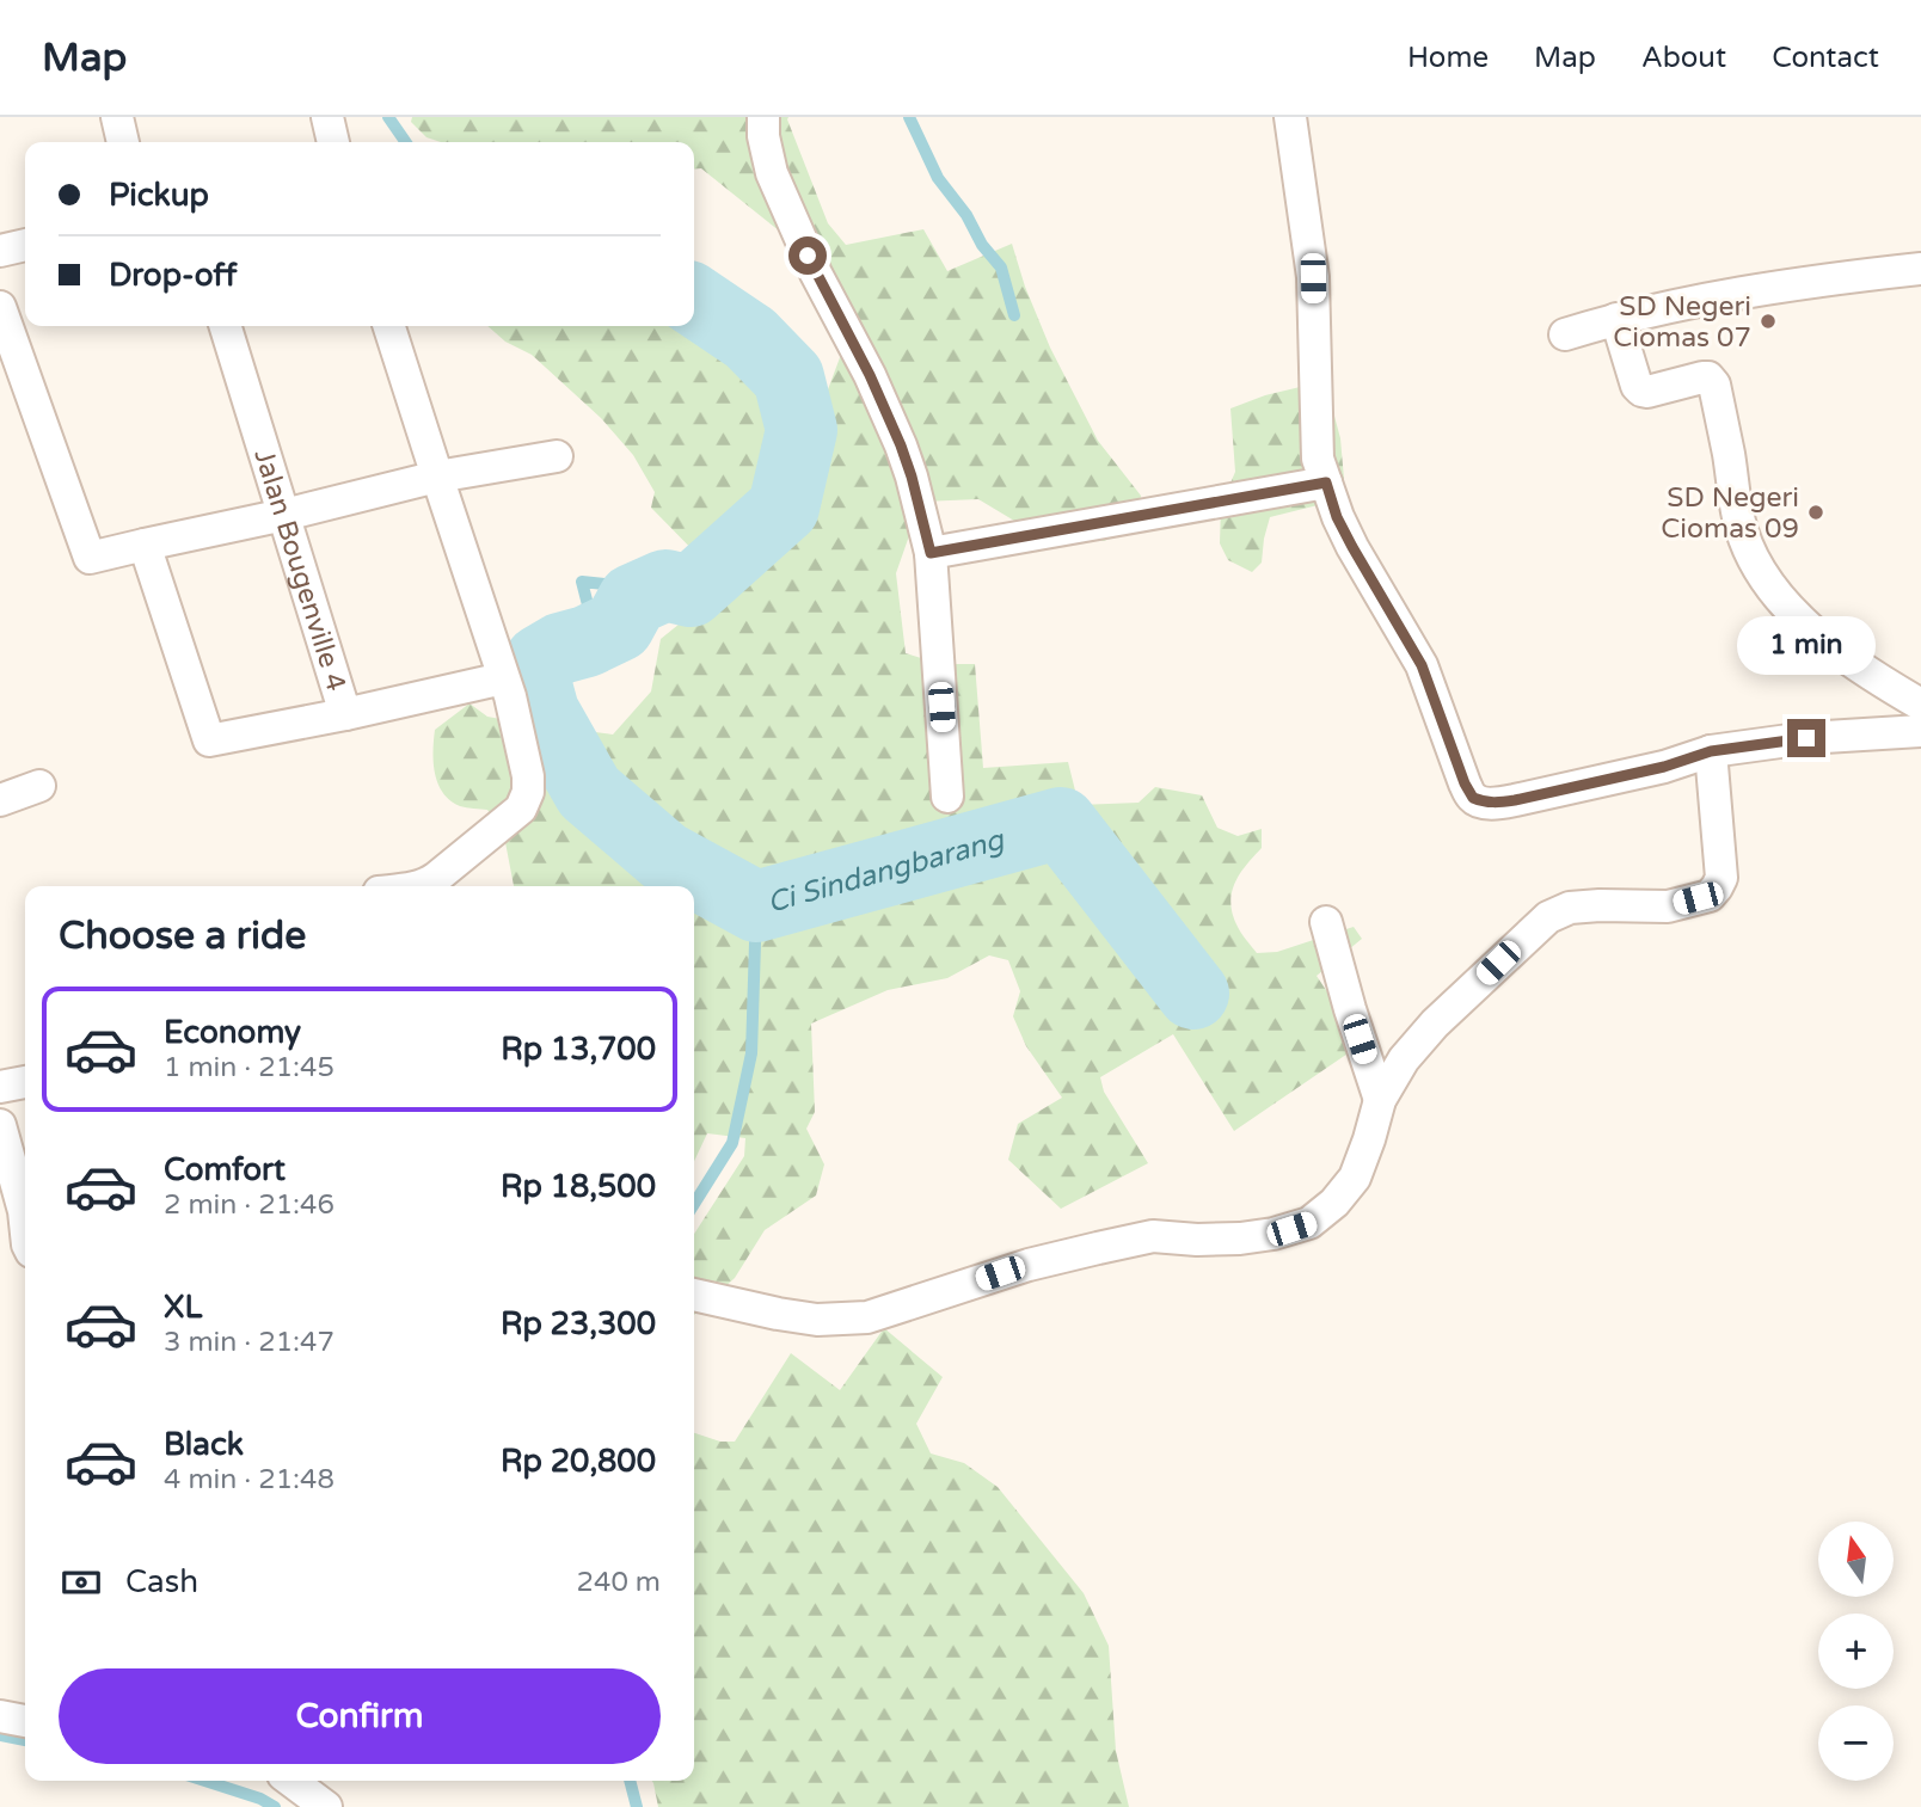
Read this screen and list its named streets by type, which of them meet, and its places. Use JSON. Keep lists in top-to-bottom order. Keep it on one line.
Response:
{"streets":{"street":["Jalan Bougenville 4"]},"water":["Ci Sindangbarang"],"places":["SD Negeri Ciomas 07","SD Negeri Ciomas 09"],"north":"top","page":{"header":"Map","nav":["Home","Map","About","Contact"],"banner":["Pickup","Drop-off"],"bubble":"1 min","heading":"Choose a ride","list":[{"name":"Economy","note":"1 min · 21:45","value":"Rp 13,700"},{"name":"Comfort","note":"2 min · 21:46","value":"Rp 18,500"},{"name":"XL","note":"3 min · 21:47","value":"Rp 23,300"},{"name":"Black","note":"4 min · 21:48","value":"Rp 20,800"}],"map_buttons":["+","−"],"pay":["Cash","240 m"],"buttons":"Confirm"}}
